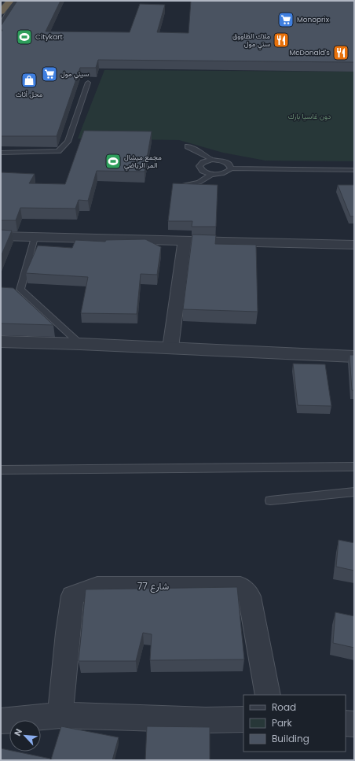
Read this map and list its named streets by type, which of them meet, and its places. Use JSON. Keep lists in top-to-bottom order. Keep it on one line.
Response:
{"streets":{"street":["شارع 77"]},"parks":["دون غاسيا بارك"],"places":{"supermarket":["Monoprix","سيتي مول"],"sports":["Citykart","مجمع ميشال المر الرياضي"],"restaurant":["ملاك الطاووق ستي مول","McDonald's"],"shop":["محل أثاث"]},"legend":["Road","Park","Building"],"north":"top left"}
